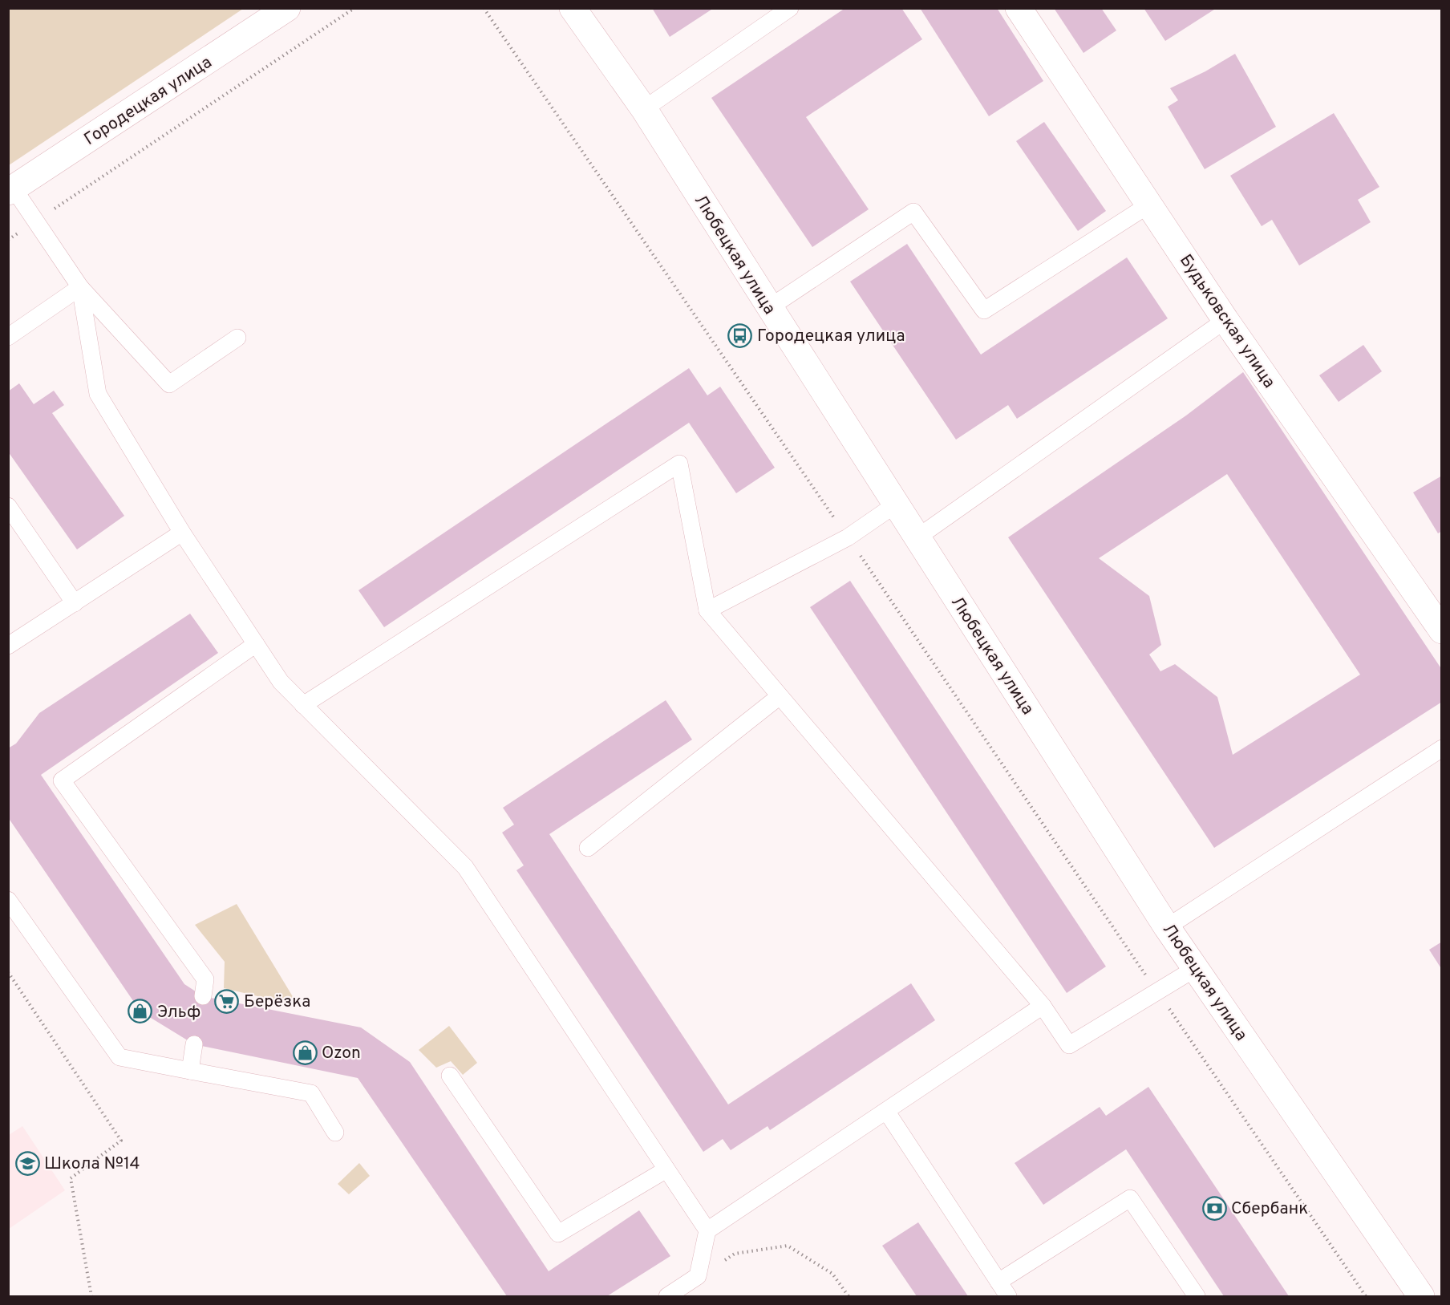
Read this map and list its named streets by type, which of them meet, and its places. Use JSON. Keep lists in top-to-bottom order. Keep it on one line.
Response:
{"streets":{"street":["Городецкая улица","Любецкая улица","Будьковская улица"]},"places":{"bus stop":["Городецкая улица"],"supermarket":["Берёзка"],"shop":["Эльф","Ozon"],"school or university":["Школа №14"],"bank":["Сбербанк"]}}
